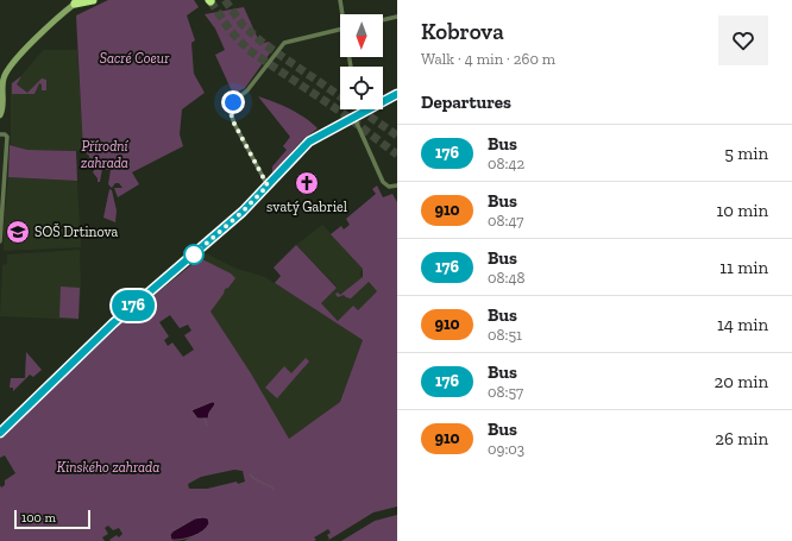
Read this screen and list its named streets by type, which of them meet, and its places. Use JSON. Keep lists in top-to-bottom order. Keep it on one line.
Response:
{"parks":["Sacré Coeur","Přírodní zahrada","Kinského zahrada"],"places":{"church":["svatý Gabriel"],"school or university":["SOŠ Drtinova"]},"lines":["bus line 176"],"scale_bar":"100 m","north":"bottom","page":{"on_map":"176","heading":[["Kobrova","Walk · 4 min · 260 m"],"Departures"],"list":[{"mark":"176","name":"Bus","note":"08:42","value":"5 min"},{"mark":"910","name":"Bus","note":"08:47","value":"10 min"},{"mark":"176","name":"Bus","note":"08:48","value":"11 min"},{"mark":"910","name":"Bus","note":"08:51","value":"14 min"},{"mark":"176","name":"Bus","note":"08:57","value":"20 min"},{"mark":"910","name":"Bus","note":"09:03","value":"26 min"}],"scale":"100 m"}}
